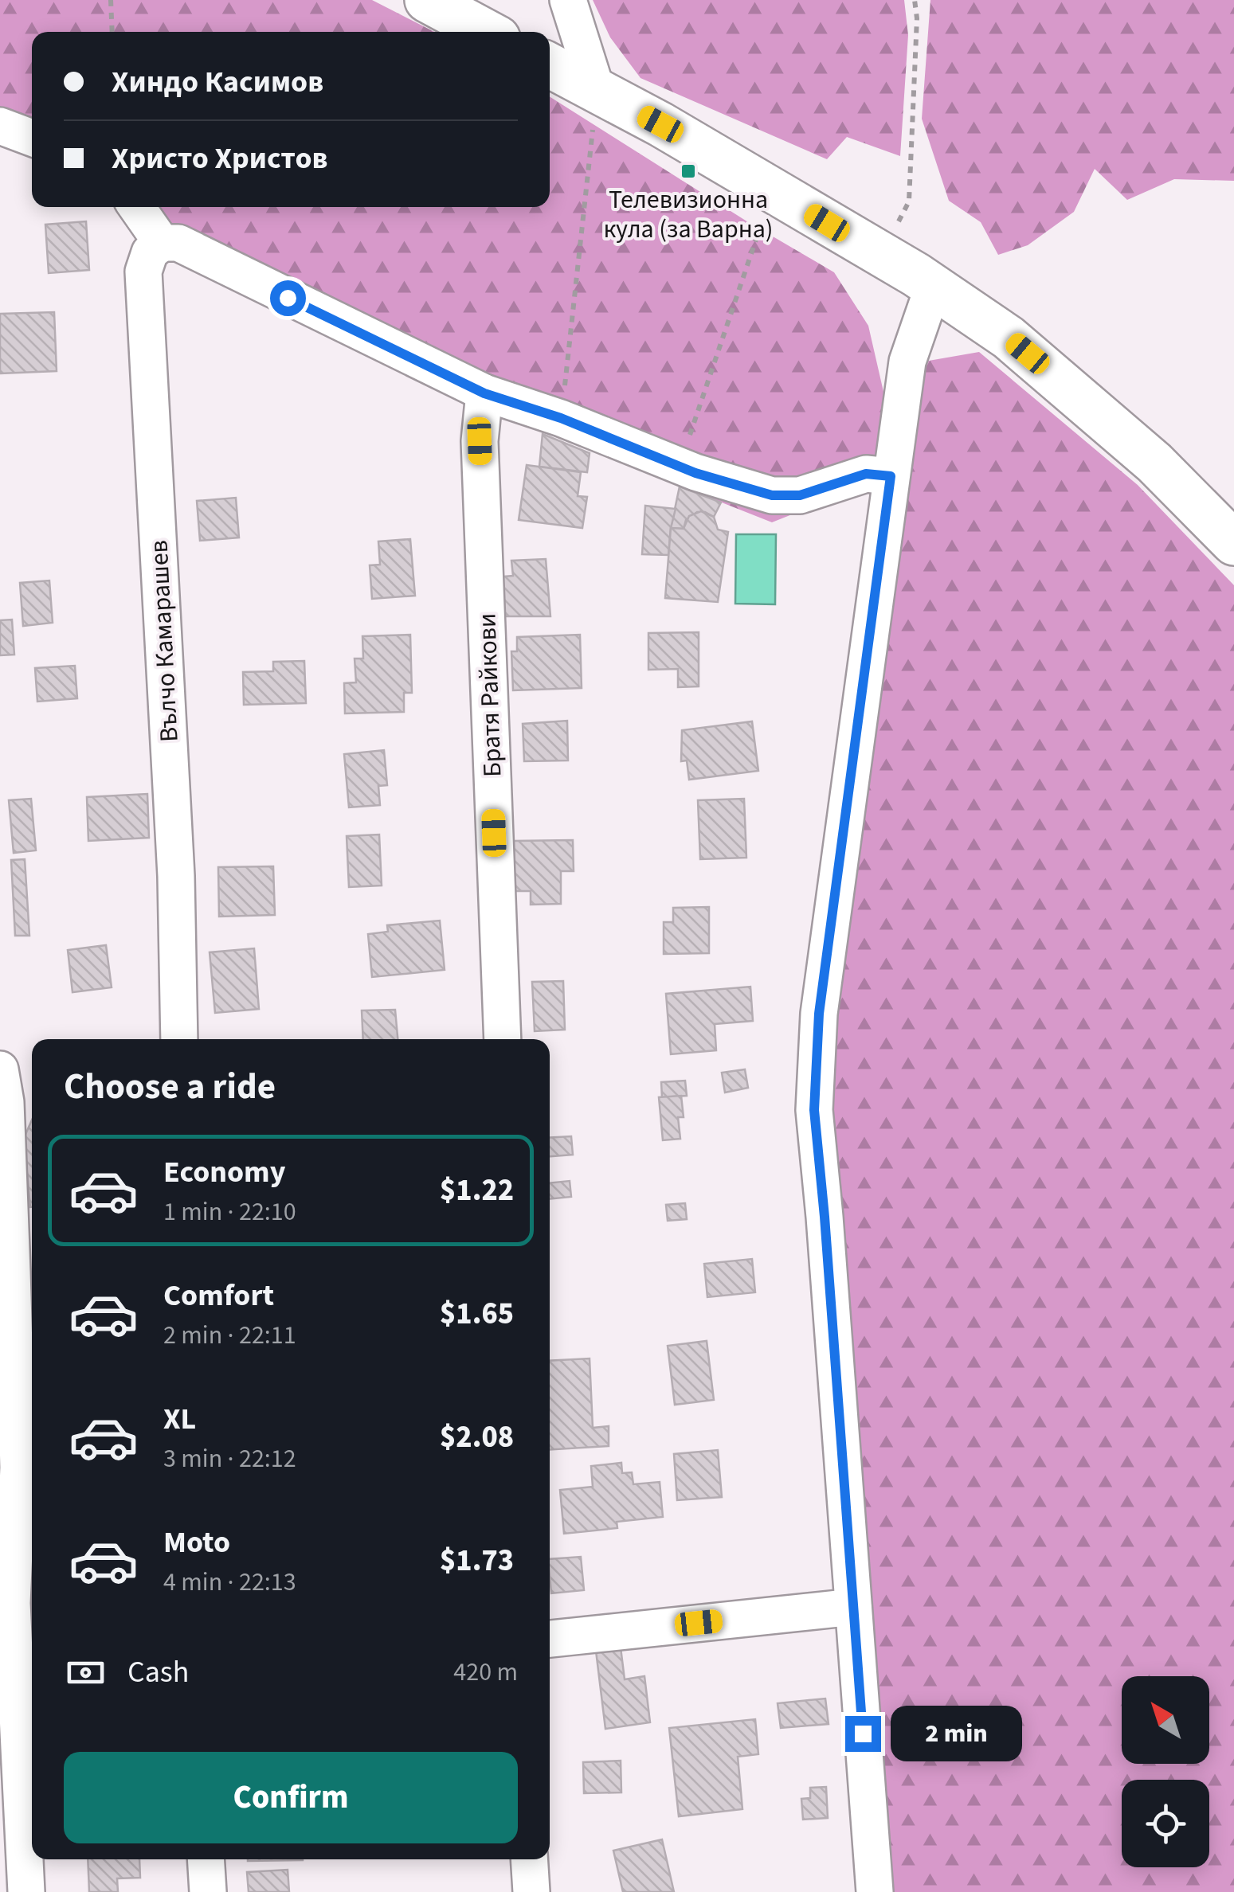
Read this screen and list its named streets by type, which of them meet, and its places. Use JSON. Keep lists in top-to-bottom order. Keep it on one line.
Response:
{"streets":{"street":["Вълчо Камарашев","Братя Райкови"]},"places":{"transit":["Телевизионна кула (за Варна)"]},"north":"top left","page":{"banner":["Хиндо Касимов","Христо Христов"],"heading":"Choose a ride","list":[{"name":"Economy","note":"1 min · 22:10","value":"$1.22"},{"name":"Comfort","note":"2 min · 22:11","value":"$1.65"},{"name":"XL","note":"3 min · 22:12","value":"$2.08"},{"name":"Moto","note":"4 min · 22:13","value":"$1.73"}],"pay":["Cash","420 m"],"bubble":"2 min","buttons":"Confirm"}}
